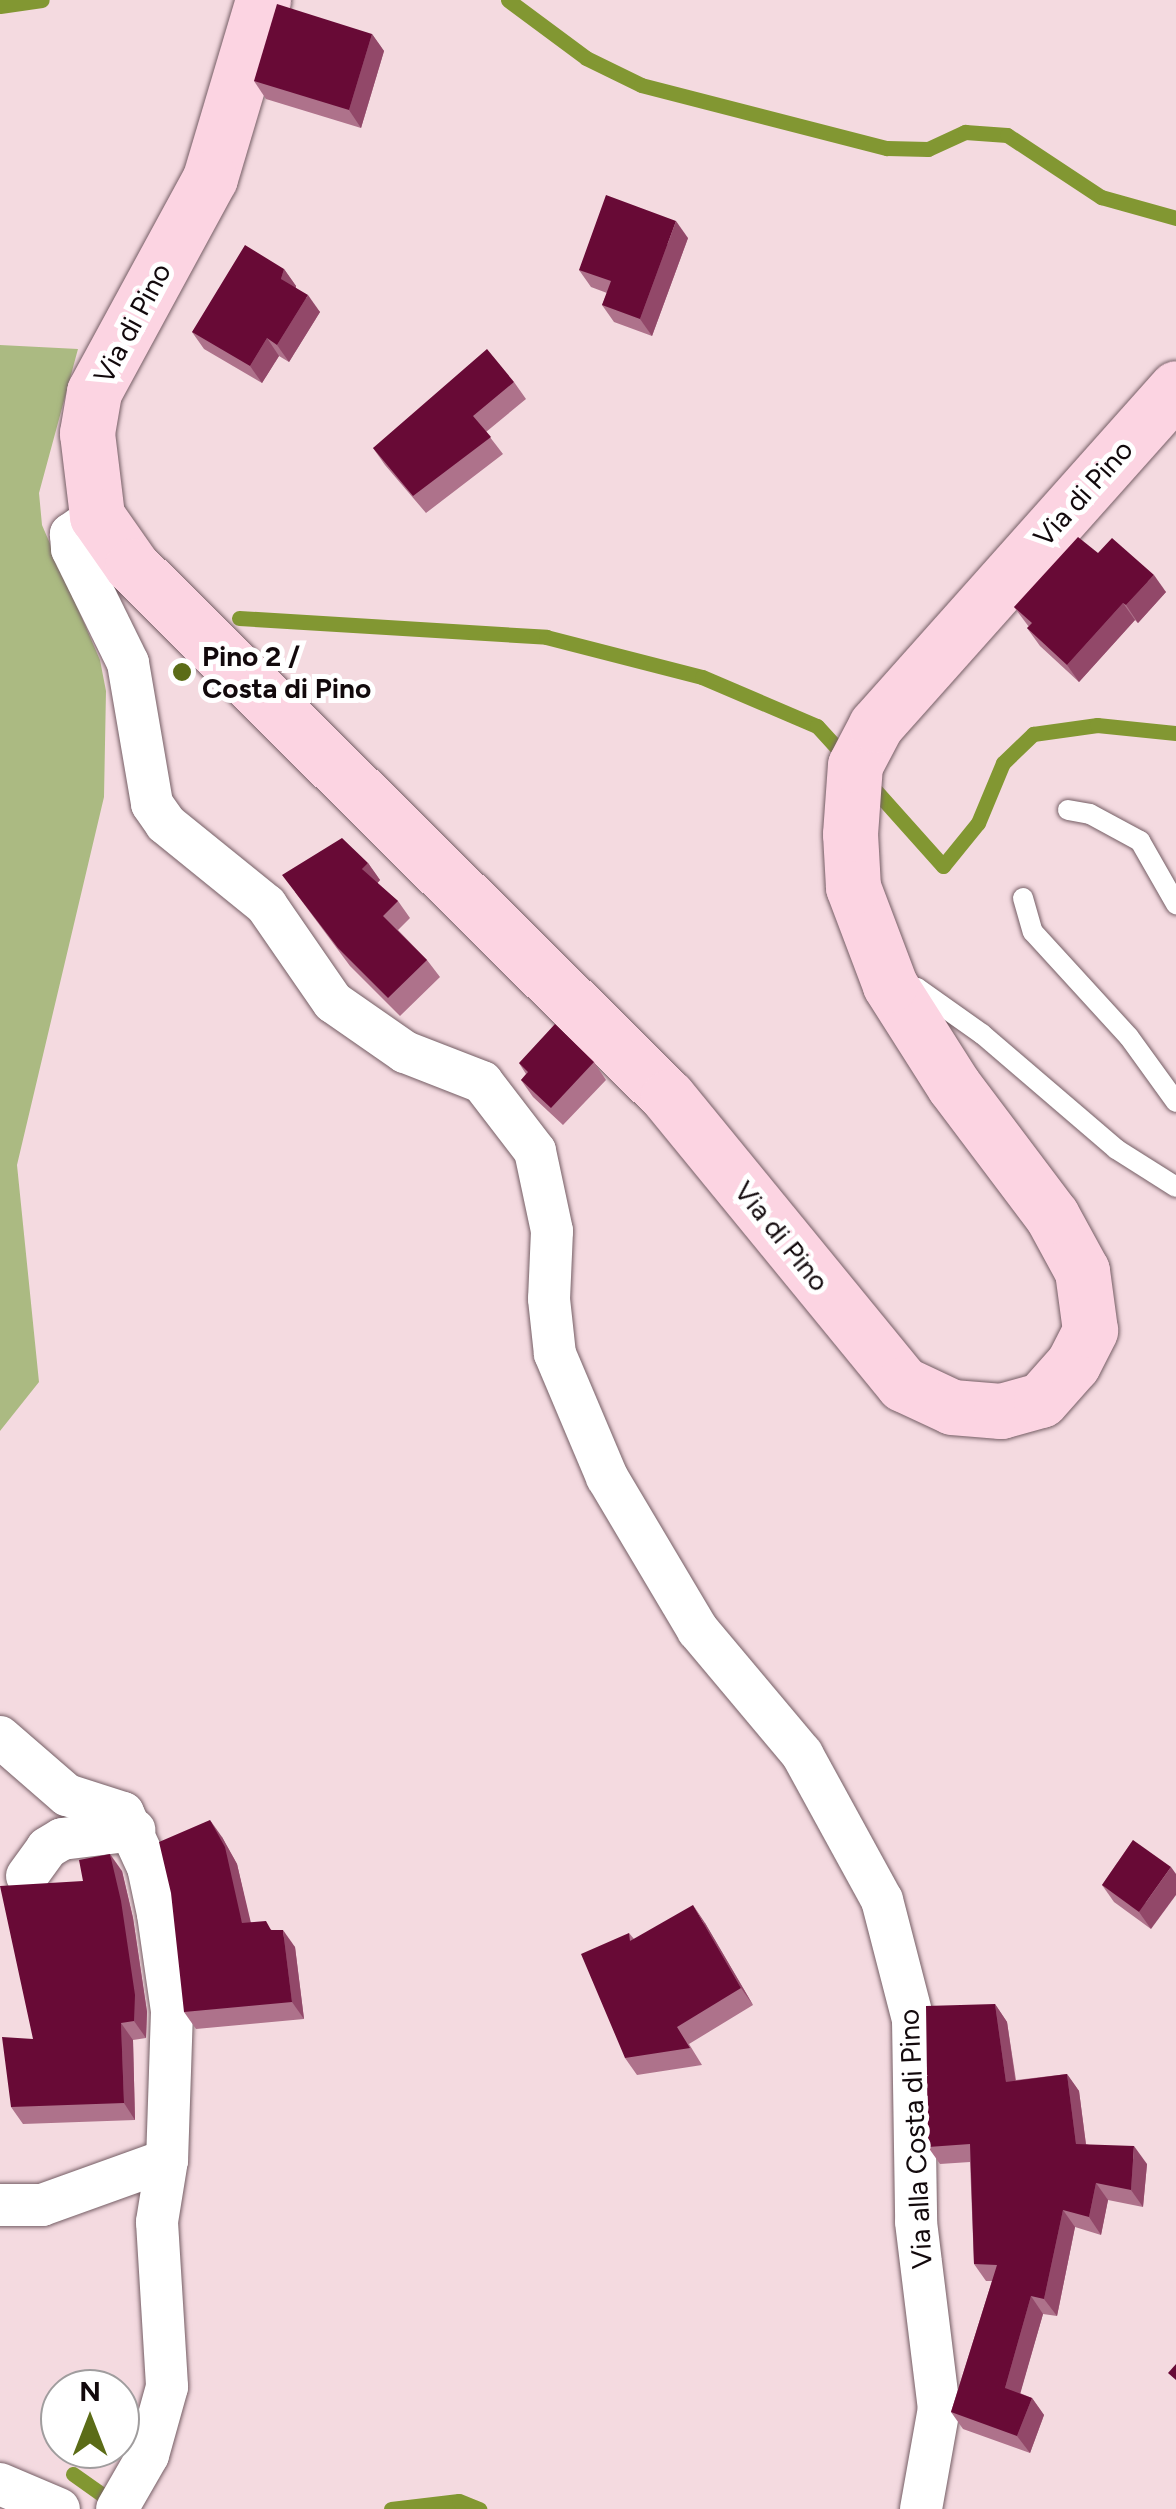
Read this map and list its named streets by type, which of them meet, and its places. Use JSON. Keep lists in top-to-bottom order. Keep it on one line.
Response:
{"streets":{"street":["Via di Pino","Via alla Costa di Pino"]},"crossings":[["Via di Pino","Via alla Costa di Pino"]],"places":["Pino 2 / Costa di Pino"],"north":"top"}
